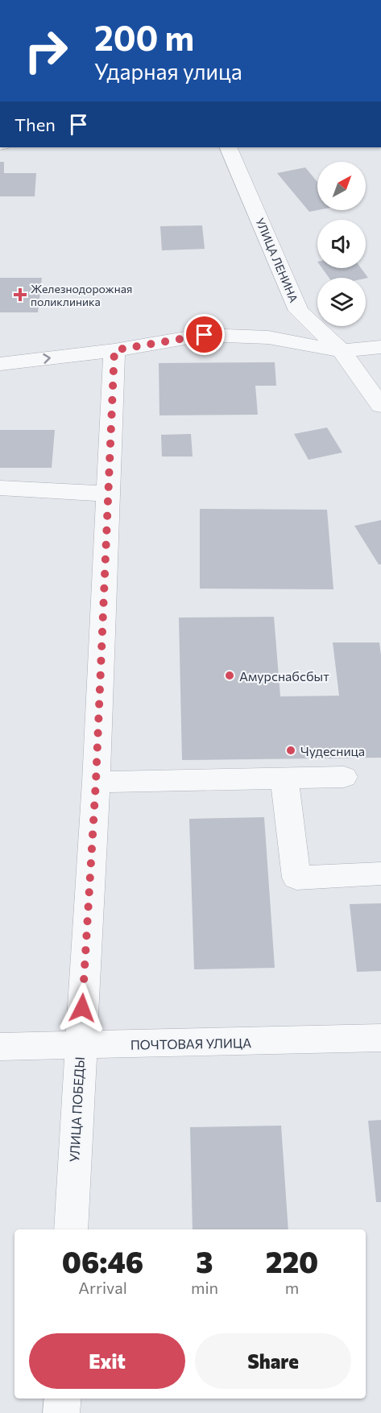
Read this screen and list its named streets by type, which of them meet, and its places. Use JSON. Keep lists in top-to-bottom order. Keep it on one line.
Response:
{"streets":{"street":["УЛИЦА ЛЕНИНА","ПОЧТОВАЯ УЛИЦА","УЛИЦА ПОБЕДЫ"]},"crossings":[["ПОЧТОВАЯ УЛИЦА","УЛИЦА ПОБЕДЫ"]],"places":{"health":["Железнодорожная поликлиника"],"other":["Амурснабсбыт","Чудесница"]},"north":"top right","page":{"turn":["200 m","Ударная улица"],"then":"Then","eta":["06:46","Arrival","3","min","220","m"],"buttons":["Exit","Share"]}}
